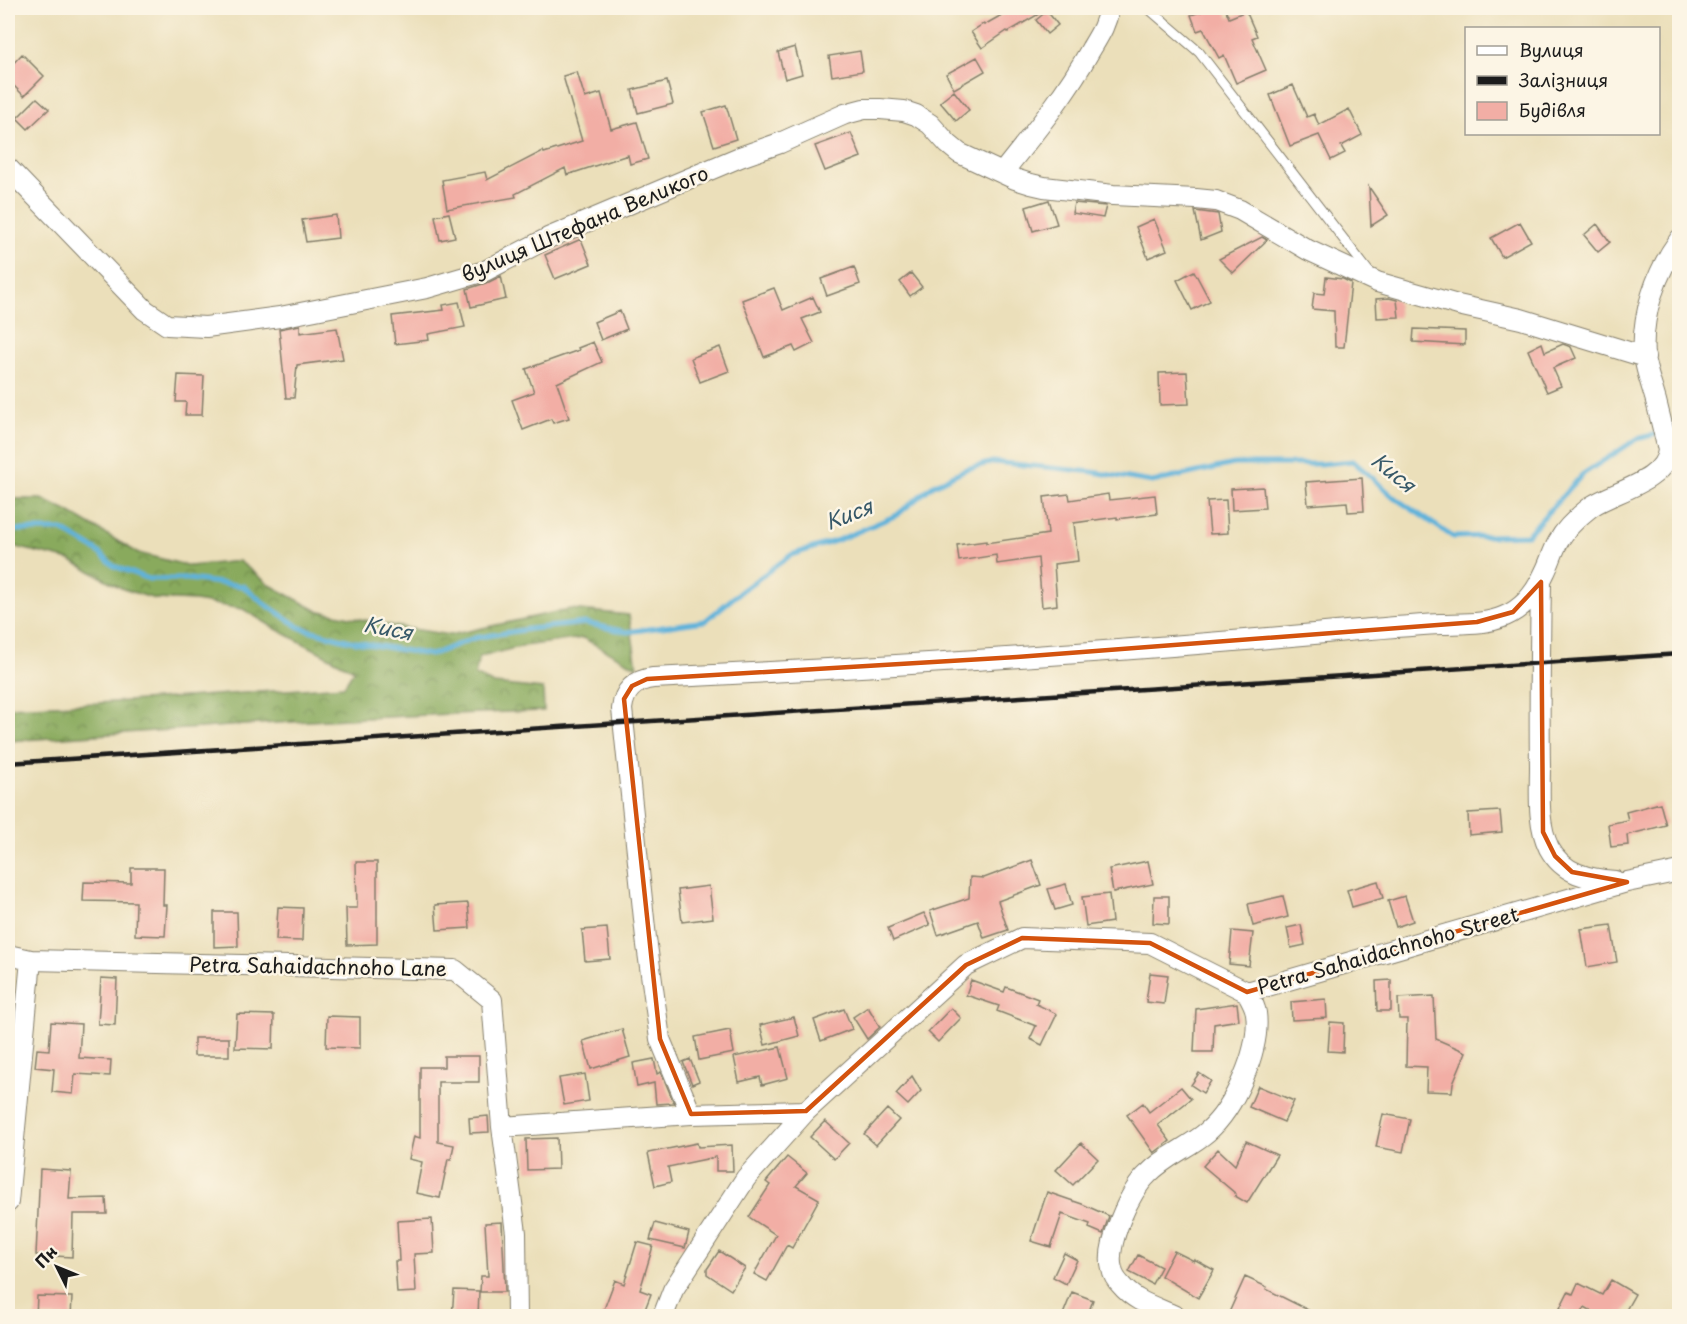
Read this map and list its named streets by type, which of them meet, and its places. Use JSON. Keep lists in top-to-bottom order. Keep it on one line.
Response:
{"streets":{"street":["вулиця Штефана Великого","Petra Sahaidachnoho Street","Petra Sahaidachnoho Lane"]},"water":["Кися"],"legend":["Вулиця","Залізниця","Будівля"],"north":"top left"}
